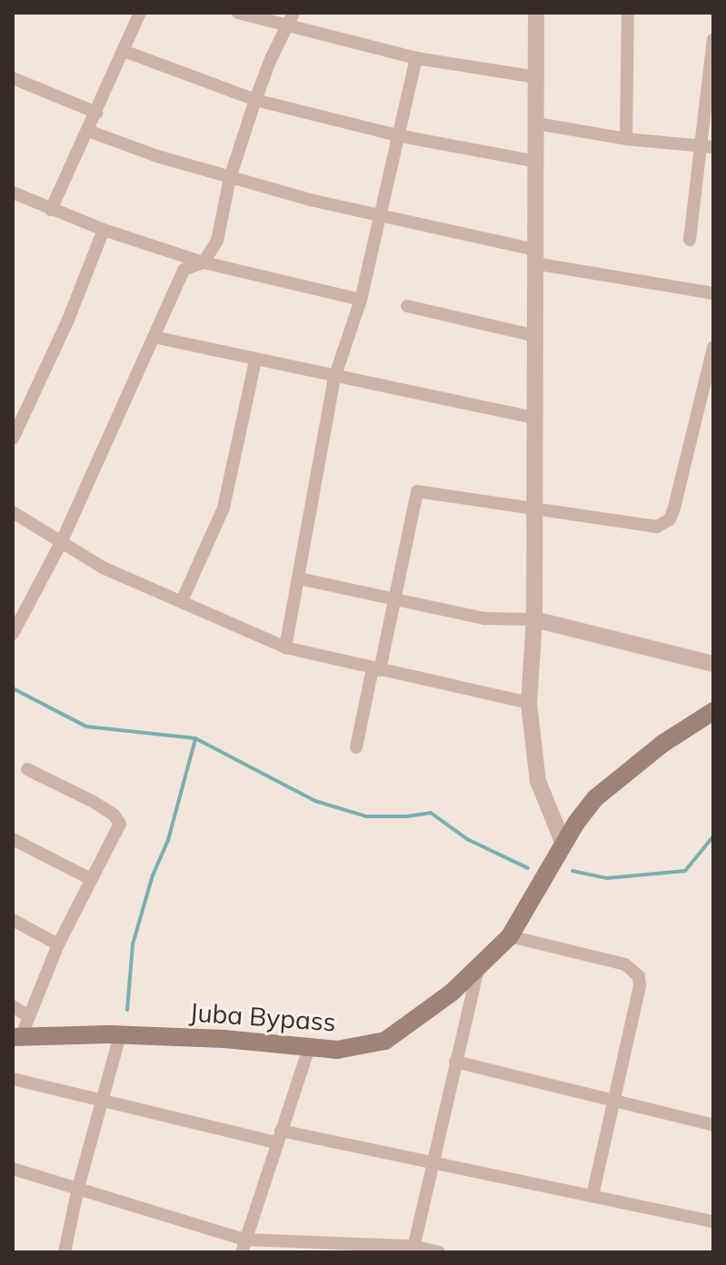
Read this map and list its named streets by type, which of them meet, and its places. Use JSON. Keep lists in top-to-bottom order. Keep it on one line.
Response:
{"streets":{"main road":["Juba Bypass"]}}
